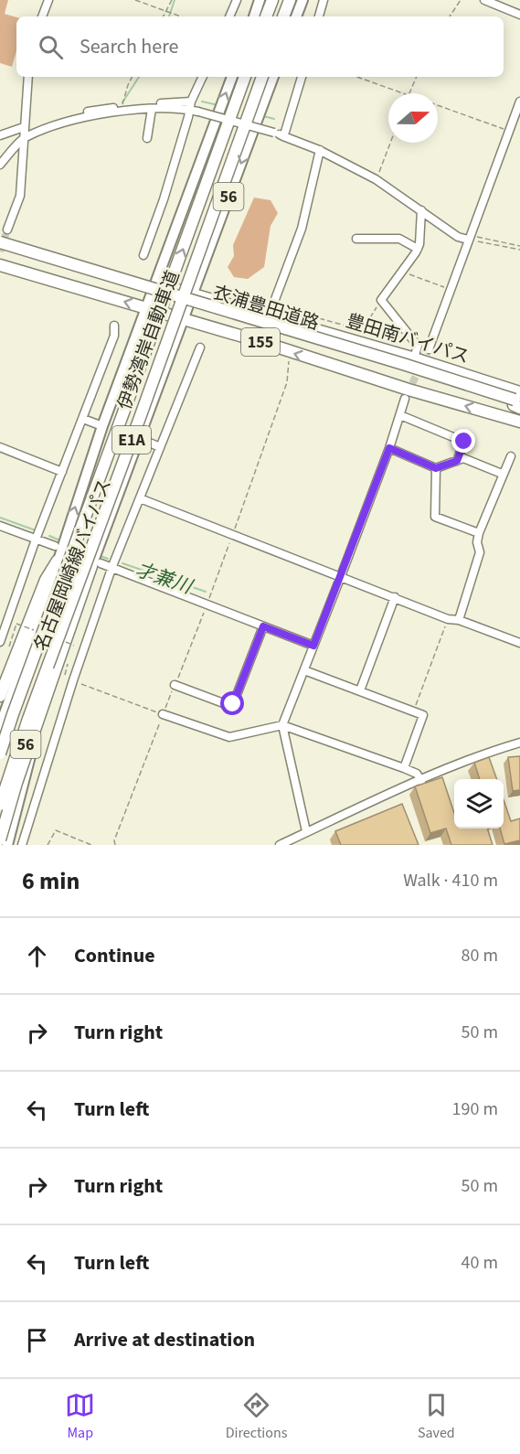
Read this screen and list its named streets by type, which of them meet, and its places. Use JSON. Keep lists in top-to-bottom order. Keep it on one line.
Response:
{"streets":{"highway":["衣浦豊田道路","豊田南バイパス","伊勢湾岸自動車道","155","E1A"],"main road":["56","名古屋岡崎線バイパス"]},"crossings":[["衣浦豊田道路","豊田南バイパス"],["豊田南バイパス","名古屋岡崎線バイパス"],["155","名古屋岡崎線バイパス"]],"water":["才兼川"],"north":"right","page":{"search":"Search here","heading":["6 min","Walk · 410 m"],"list":[["Continue","80 m"],["Turn right","50 m"],["Turn left","190 m"],["Turn right","50 m"],["Turn left","40 m"],"Arrive at destination"],"nav":["Map","Directions","Saved"]}}
